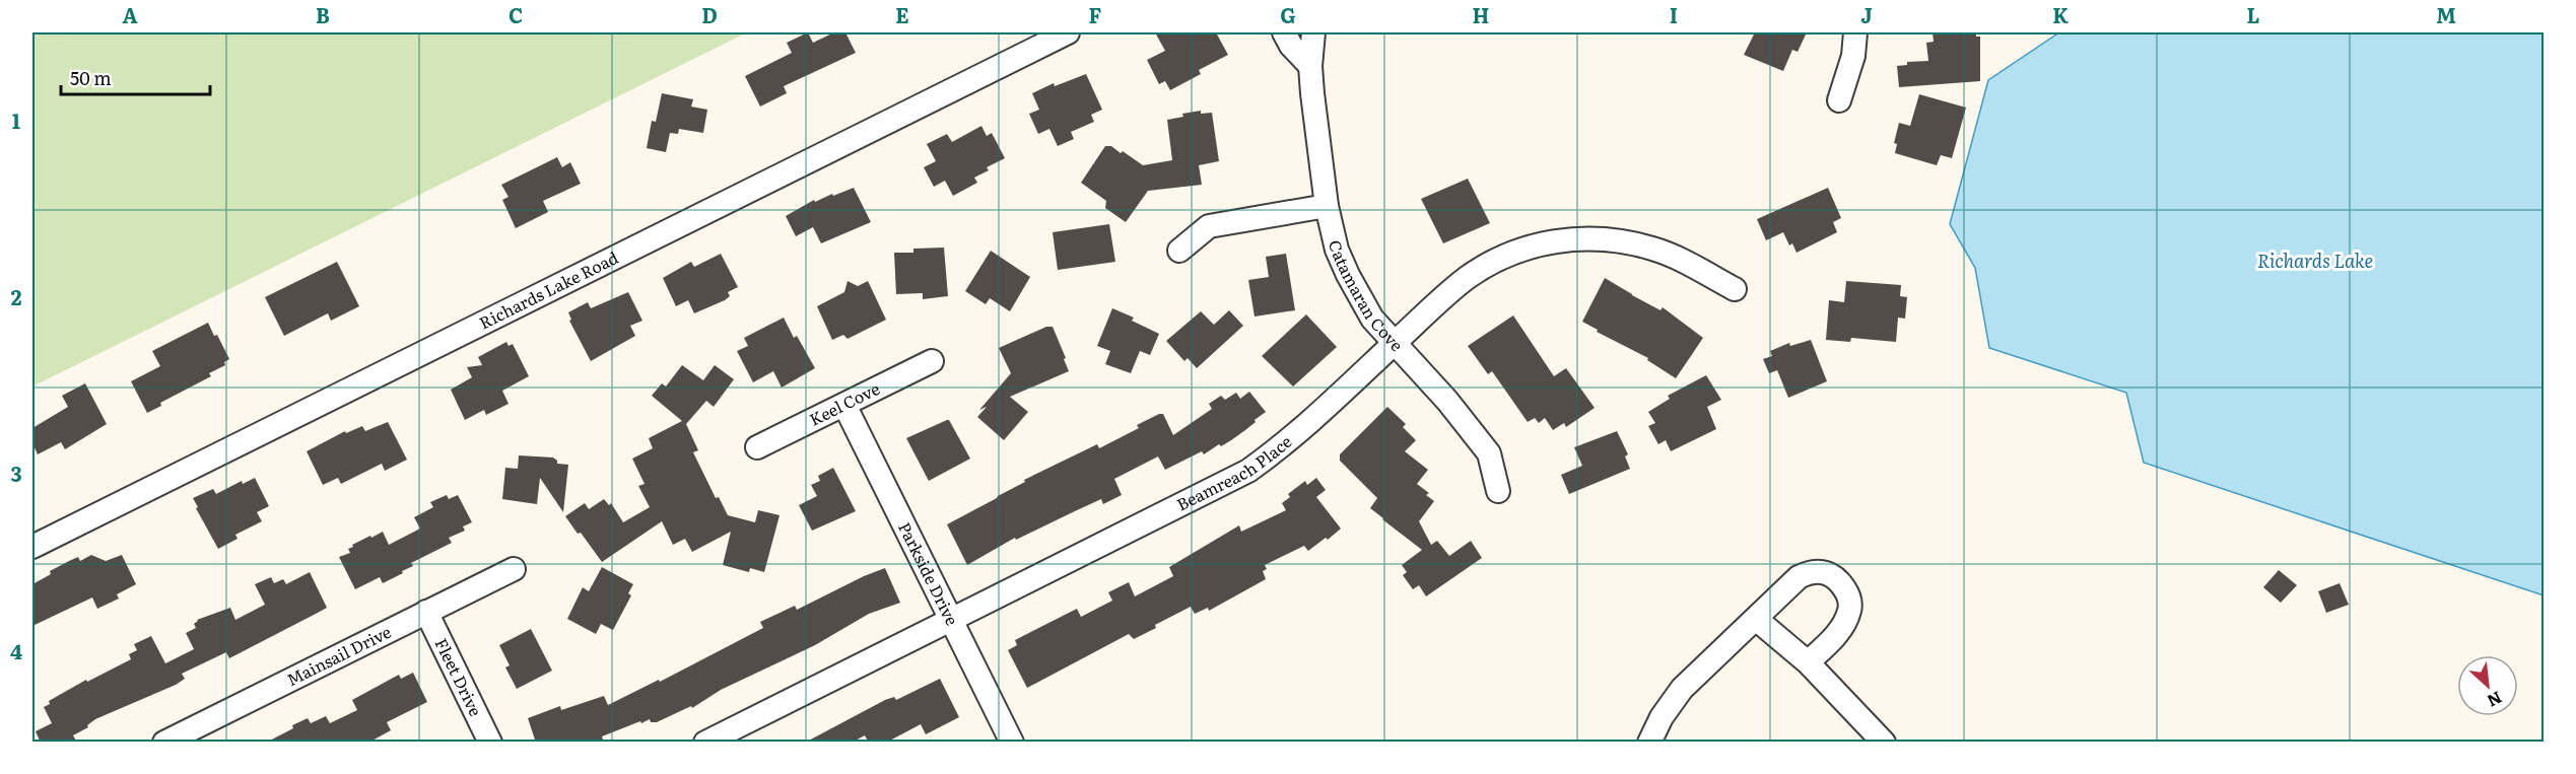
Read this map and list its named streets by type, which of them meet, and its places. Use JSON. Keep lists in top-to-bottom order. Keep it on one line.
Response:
{"streets":{"street":["Richards Lake Road","Catamaran Cove","Keel Cove","Beamreach Place","Parkside Drive","Mainsail Drive","Fleet Drive"]},"crossings":[["Catamaran Cove","Beamreach Place"],["Keel Cove","Parkside Drive"],["Beamreach Place","Parkside Drive"],["Mainsail Drive","Fleet Drive"]],"water":["Richards Lake"],"scale_bar":"50 m","north":"bottom right","grid":{"columns":["A","B","C","D","E","F","G","H","I","J","K","L","M"],"rows":["1","2","3","4"]}}
